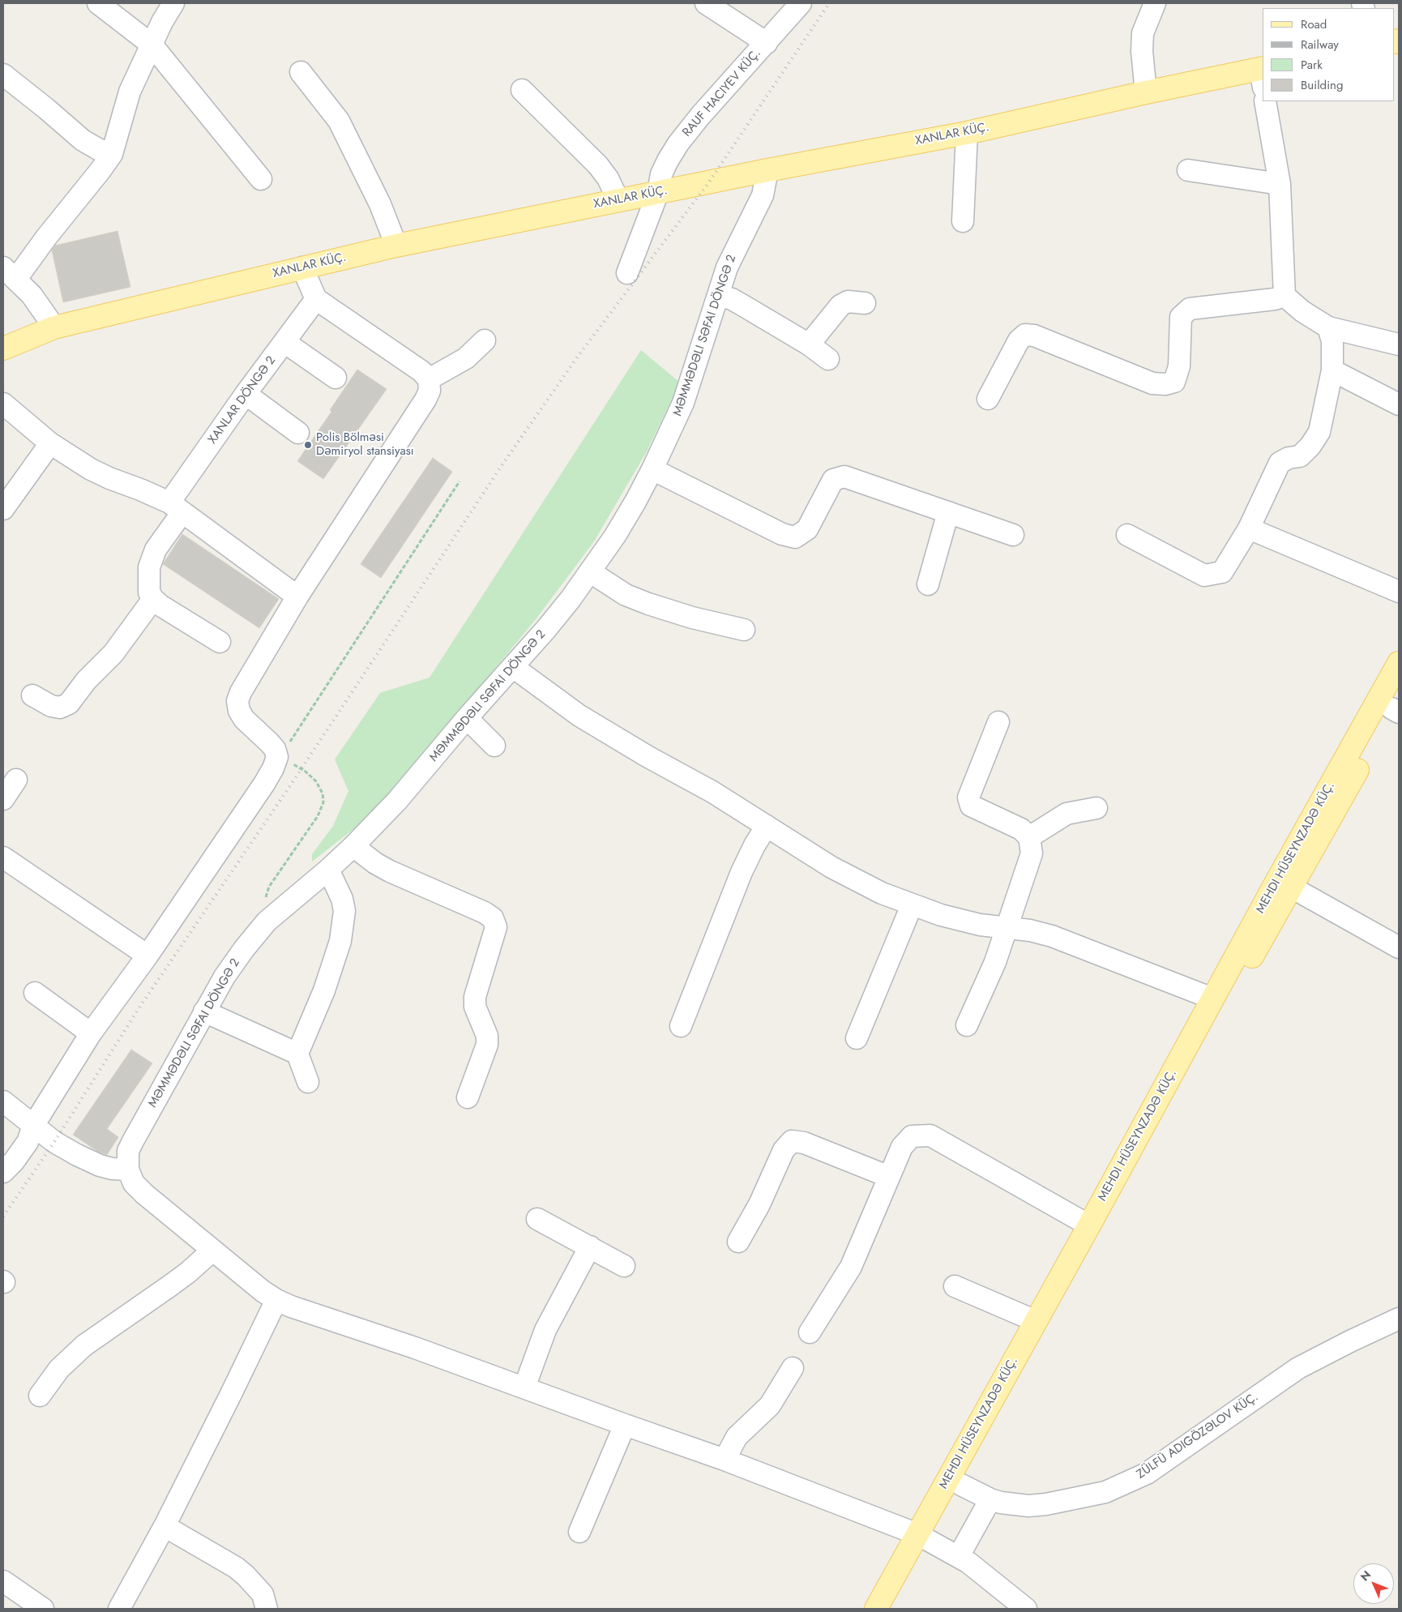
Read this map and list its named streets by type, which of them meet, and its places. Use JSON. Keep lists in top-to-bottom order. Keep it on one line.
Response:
{"streets":{"main road":["XANLAR KÜÇ.","MEHDI HÜSEYNZADƏ KÜÇ."],"street":["MƏMMƏDƏLI SƏFAI DÖNGƏ 2","XANLAR DÖNGƏ 2"]},"crossings":[["XANLAR KÜÇ.","MƏMMƏDƏLI SƏFAI DÖNGƏ 2"]],"places":["Polis Bölməsi Dəmiryol stansiyası"],"legend":["Road","Railway","Park","Building"],"north":"top left"}
